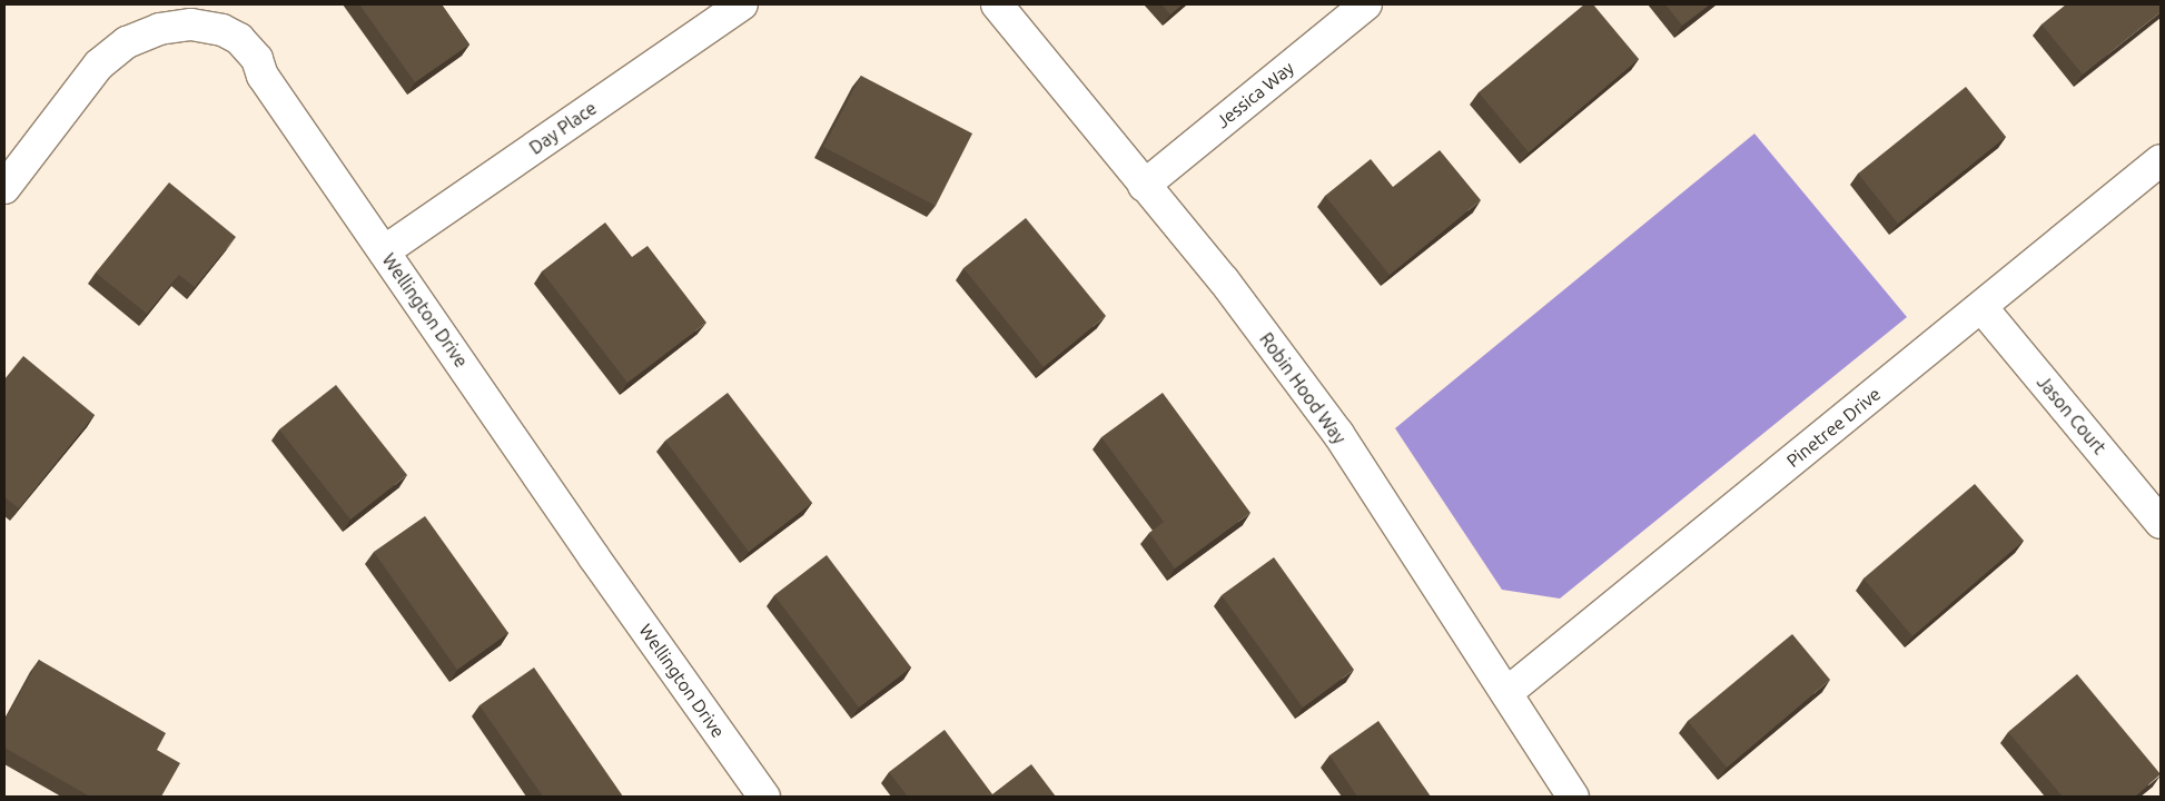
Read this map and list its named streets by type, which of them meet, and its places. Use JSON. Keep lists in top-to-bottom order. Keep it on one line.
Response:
{"streets":{"street":["Jessica Way","Day Place","Wellington Drive","Robin Hood Way","Jason Court","Pinetree Drive"]},"crossings":[["Jessica Way","Robin Hood Way"],["Day Place","Wellington Drive"],["Robin Hood Way","Pinetree Drive"],["Jason Court","Pinetree Drive"]]}
